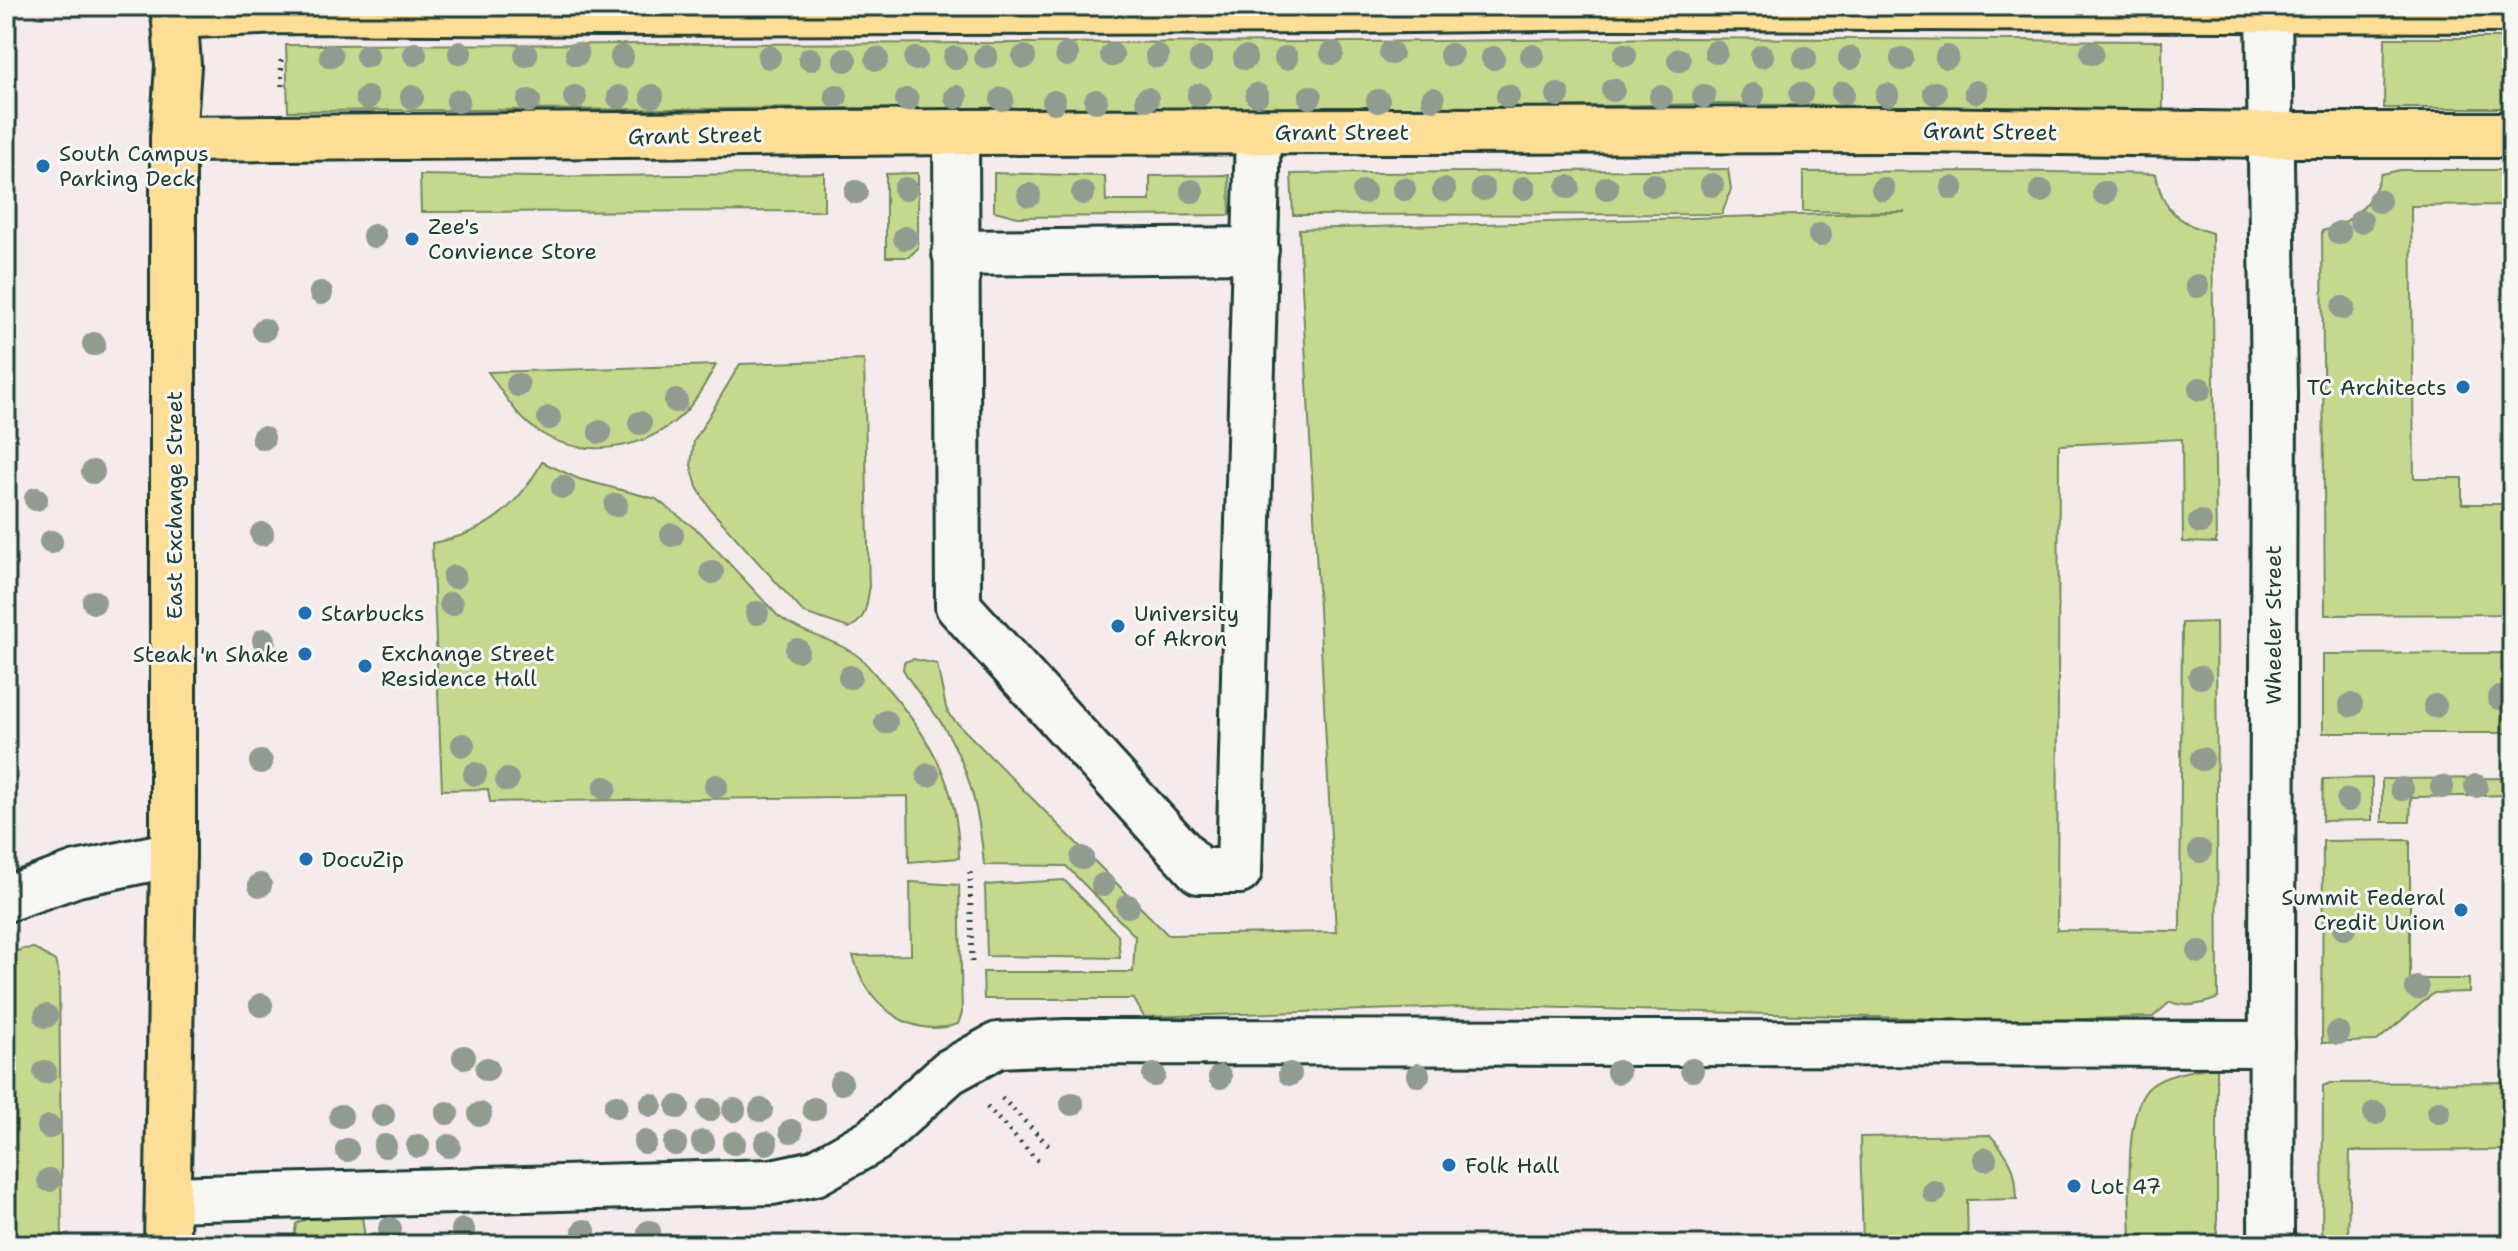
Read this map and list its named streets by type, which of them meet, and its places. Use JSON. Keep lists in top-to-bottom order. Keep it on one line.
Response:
{"streets":{"main road":["Grant Street","East Exchange Street"],"street":["Wheeler Street"]},"crossings":[["Grant Street","East Exchange Street"],["Grant Street","Wheeler Street"]],"places":["South Campus Parking Deck","Zee's Convience Store","TC Architects","Starbucks","University of Akron","Steak 'n Shake","Exchange Street Residence Hall","DocuZip","Summit Federal Credit Union","Folk Hall","Lot 47"]}
